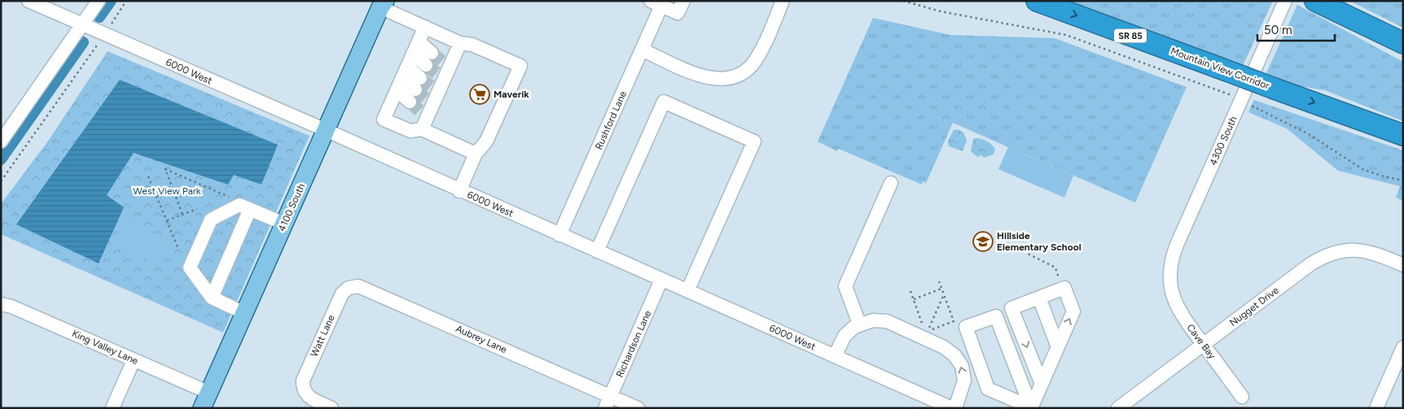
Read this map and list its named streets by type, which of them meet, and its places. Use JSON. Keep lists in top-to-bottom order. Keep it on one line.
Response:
{"streets":{"highway":["SR 85","Mountain View Corridor"],"main road":["4100 South"],"street":["6000 West","Rushford Lane","4300 South","Nugget Drive","Watt Lane","Aubrey Lane","Cave Bay","Richardson Lane","King Valley Lane"]},"crossings":[["6000 West","Rushford Lane"],["6000 West","4100 South"],["6000 West","Richardson Lane"],["4300 South","Cave Bay"],["4100 South","King Valley Lane"],["Nugget Drive","Cave Bay"],["Watt Lane","Aubrey Lane"],["Aubrey Lane","Richardson Lane"]],"one_way":["Mountain View Corridor"],"parks":["West View Park"],"places":{"supermarket":["Maverik"],"school or university":["Hillside Elementary School"]},"scale_bar":"50 m"}
